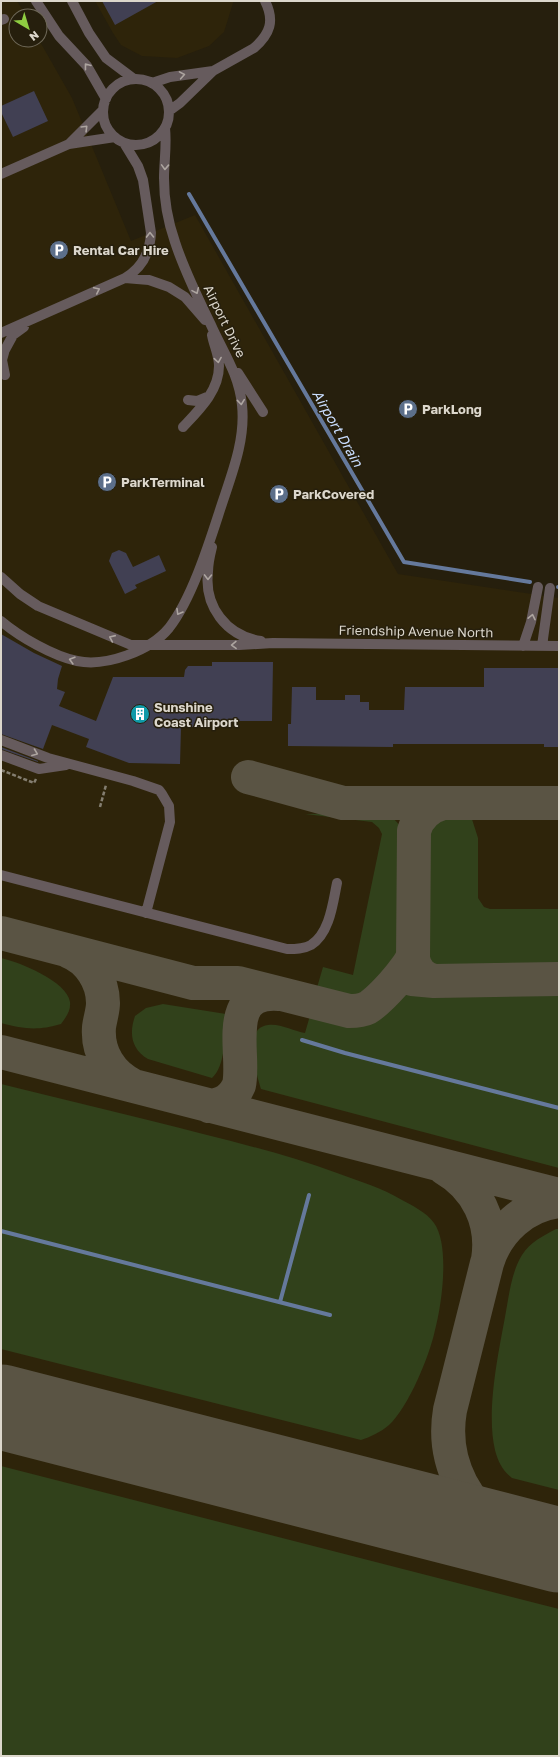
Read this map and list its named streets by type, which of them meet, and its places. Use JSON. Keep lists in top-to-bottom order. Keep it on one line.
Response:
{"streets":{"street":["Airport Drive","Friendship Avenue North"]},"crossings":[["Airport Drive","Friendship Avenue North"]],"water":["Airport Drain"],"places":{"parking":["Rental Car Hire","ParkLong","ParkTerminal","ParkCovered"],"building":["Sunshine Coast Airport"]},"north":"bottom right"}
